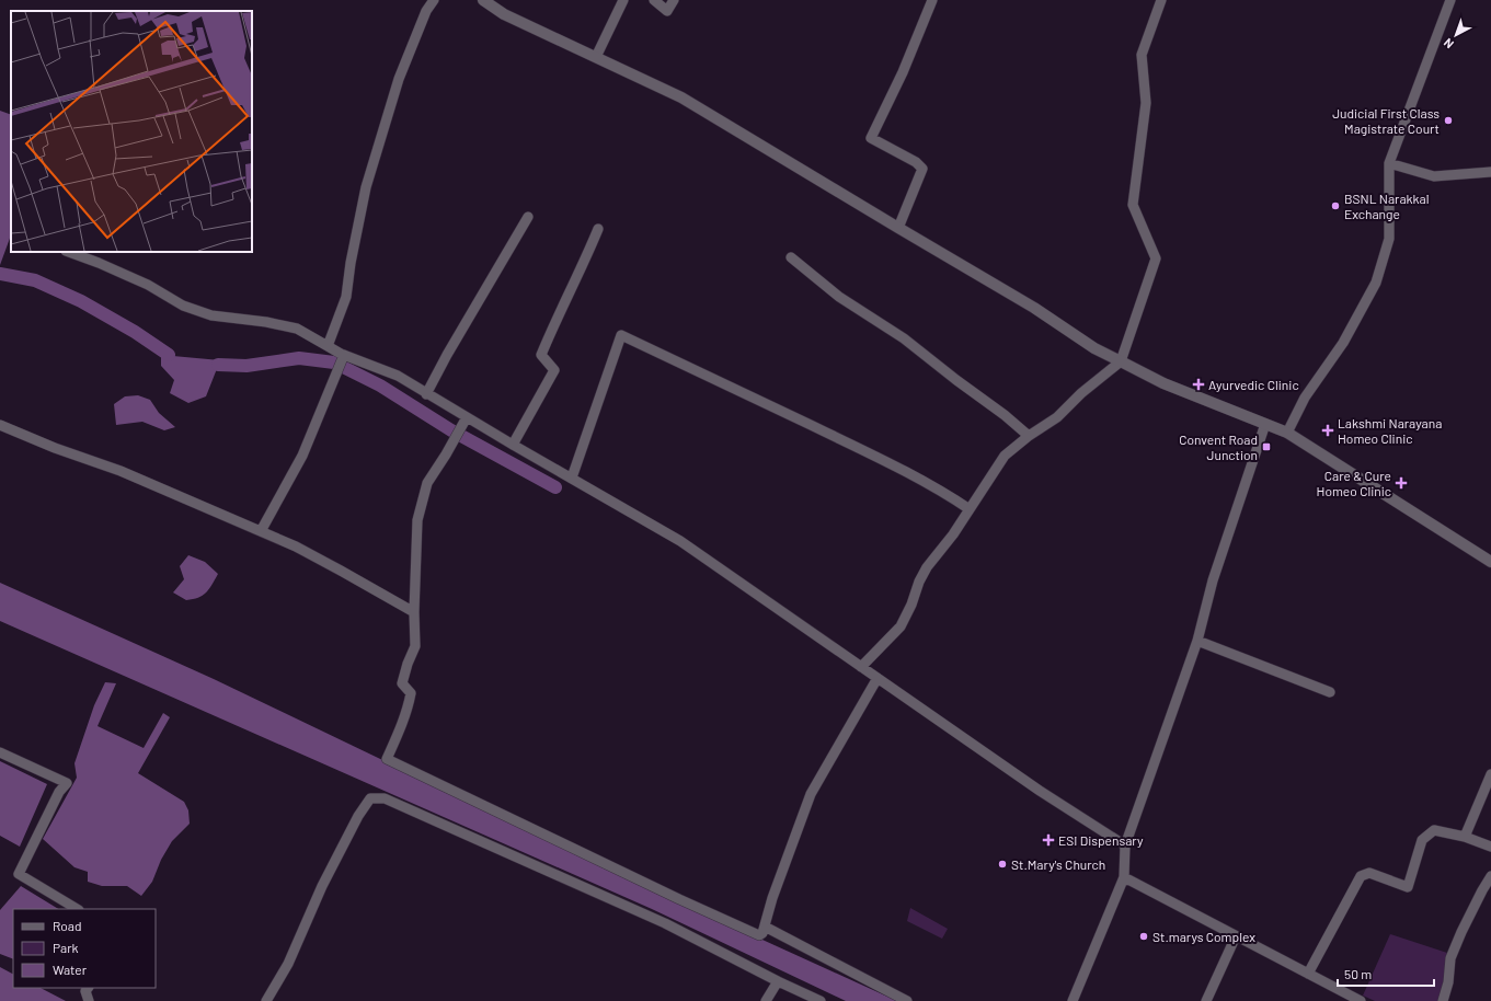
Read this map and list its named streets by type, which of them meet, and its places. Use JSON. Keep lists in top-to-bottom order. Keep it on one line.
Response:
{"places":{"other":["Judicial First Class Magistrate Court","BSNL Narakkal Exchange","St.Mary's Church","St.marys Complex"],"health":["Ayurvedic Clinic","Lakshmi Narayana Homeo Clinic","Care & Cure Homeo Clinic","ESI Dispensary"],"transit":["Convent Road Junction"]},"legend":["Road","Park","Water"],"scale_bar":"50 m","north":"bottom left"}
